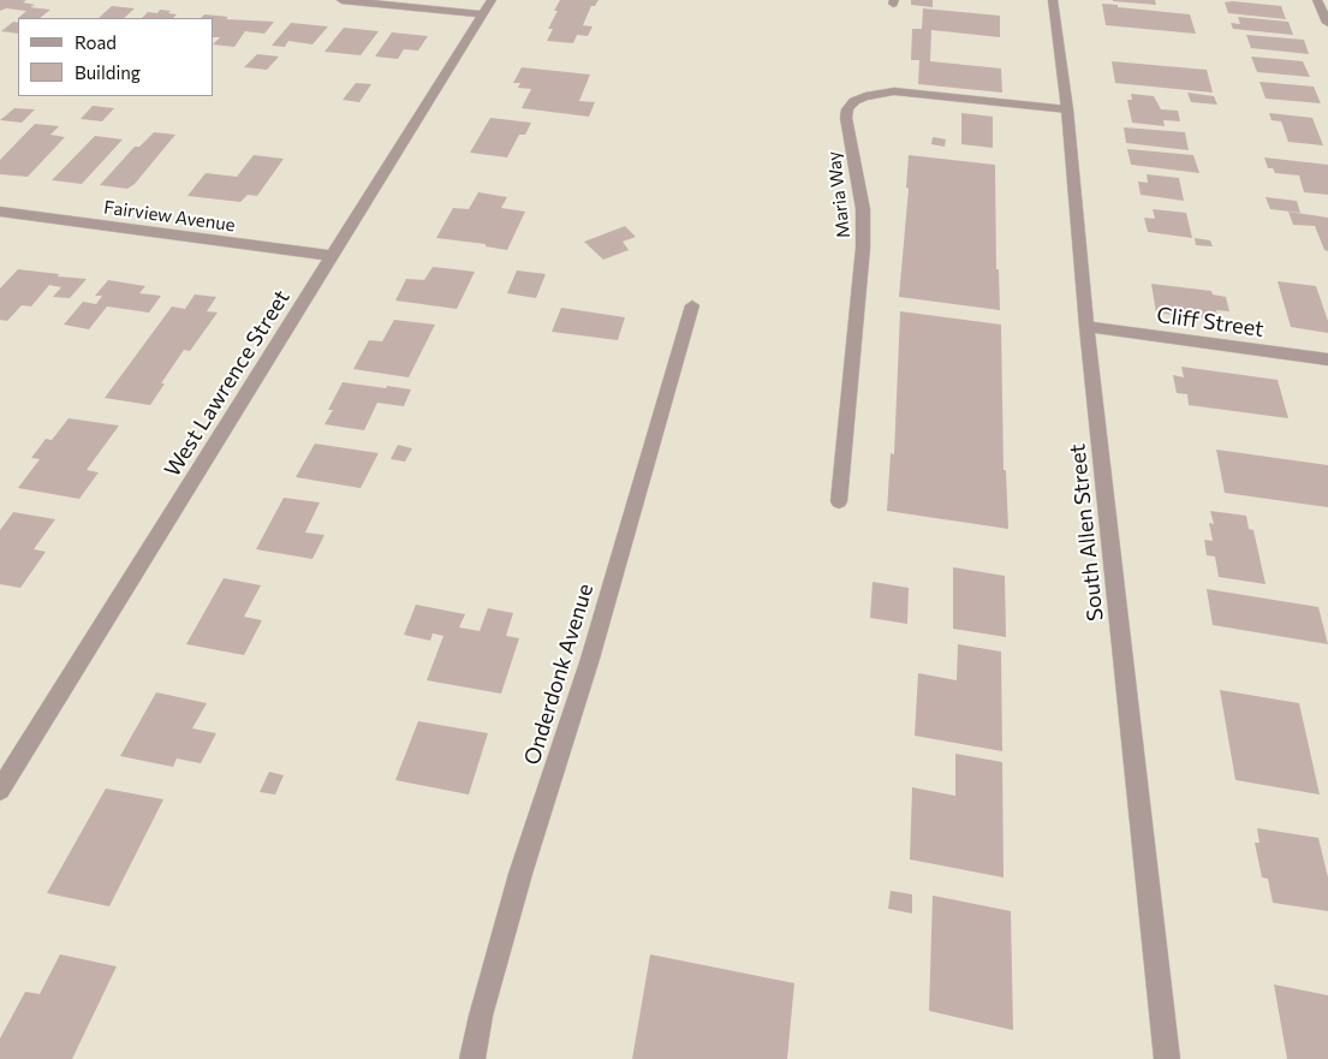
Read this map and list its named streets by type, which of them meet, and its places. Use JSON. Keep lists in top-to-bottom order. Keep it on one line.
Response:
{"streets":{"street":["Maria Way","Fairview Avenue","Cliff Street","West Lawrence Street","South Allen Street","Onderdonk Avenue"]},"crossings":[["Maria Way","South Allen Street"],["Fairview Avenue","West Lawrence Street"],["Cliff Street","South Allen Street"]],"legend":["Road","Building"]}
